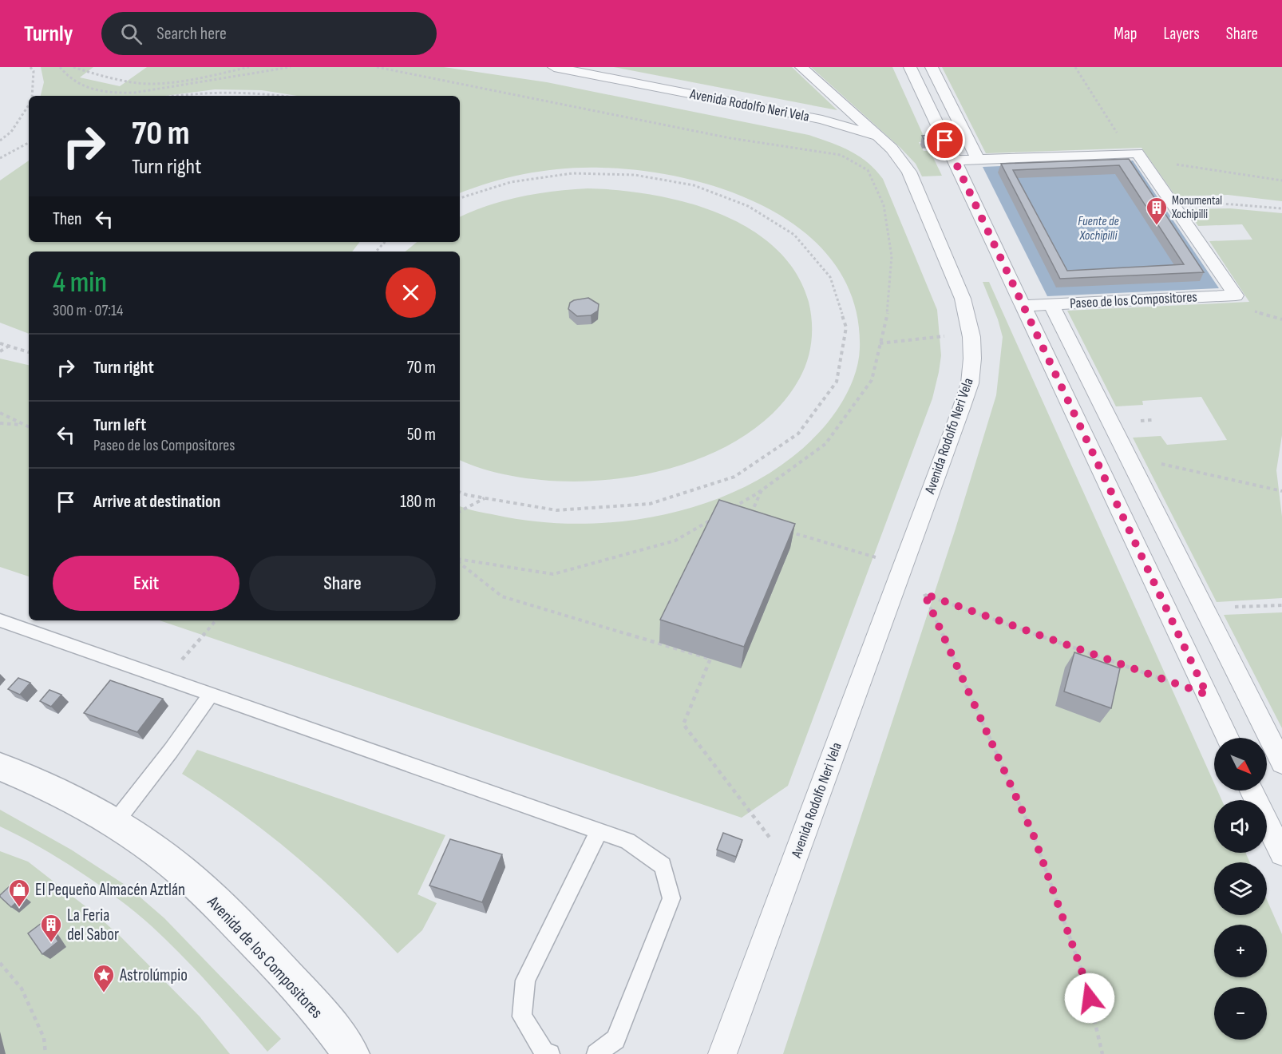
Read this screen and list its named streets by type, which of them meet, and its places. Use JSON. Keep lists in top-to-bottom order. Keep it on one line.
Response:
{"streets":{"street":["Avenida Rodolfo Neri Vela","Paseo de los Compositores","Avenida de los Compositores"]},"water":["Fuente de Xochipilli"],"places":{"building":["Monumental Xochipilli","La Feria del Sabor"],"shop":["El Pequeño Almacén Aztlán"],"place":["Astrolúmpio"]},"north":"bottom right","page":{"header":"Turnly","search":"Search here","nav":["Map","Layers","Share"],"turn":["70 m","Turn right"],"then":"Then","heading":["4 min","300 m · 07:14"],"list":[{"name":"Turn right","value":"70 m"},{"name":"Turn left","note":"Paseo de los Compositores","value":"50 m"},{"name":"Arrive at destination","value":"180 m"}],"buttons":["Exit","Share"],"map_buttons":["+","−"]}}
